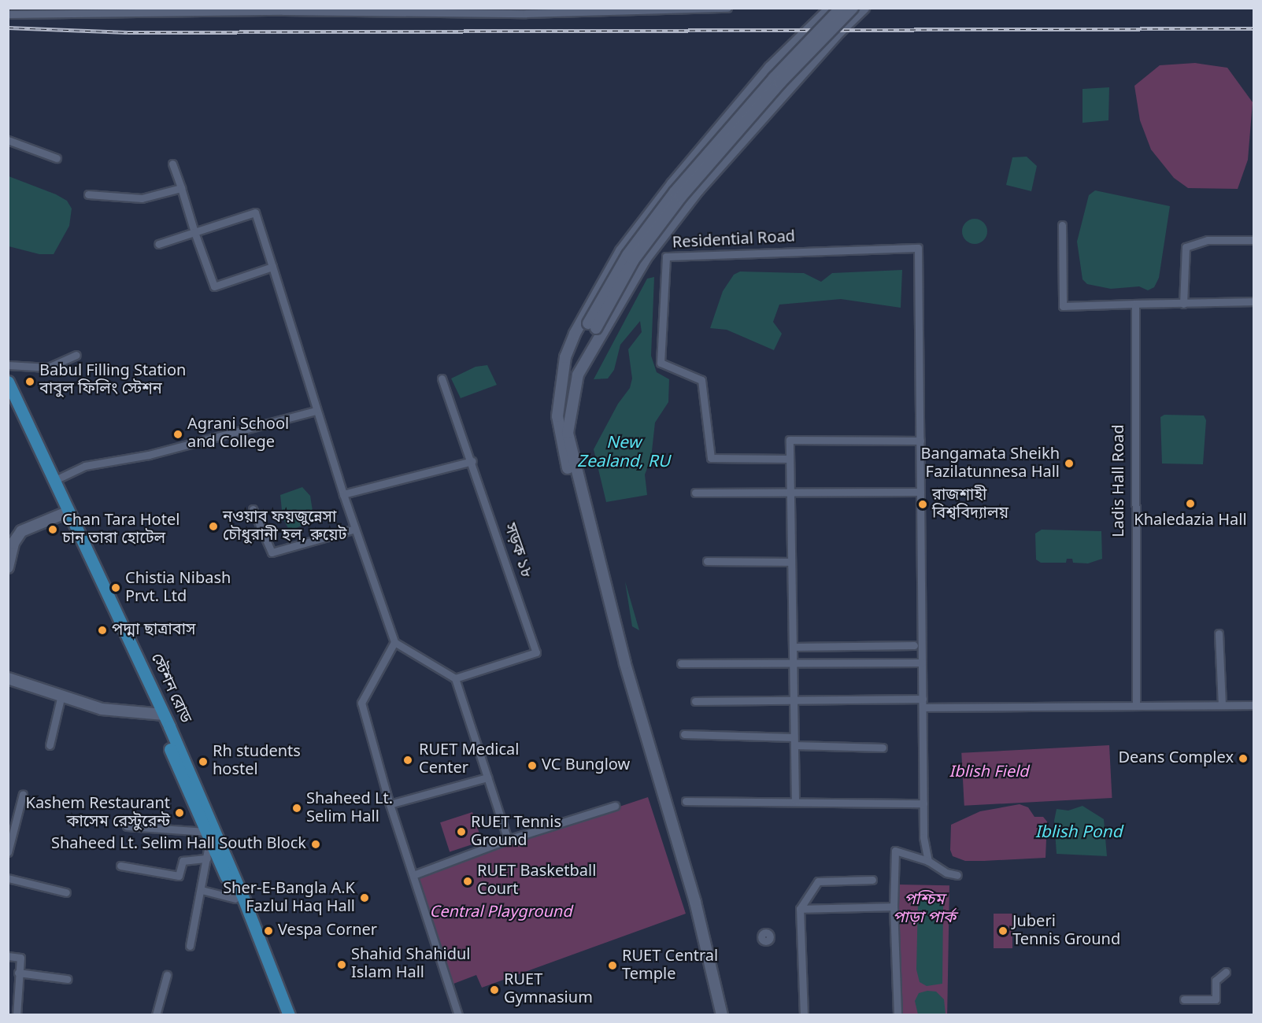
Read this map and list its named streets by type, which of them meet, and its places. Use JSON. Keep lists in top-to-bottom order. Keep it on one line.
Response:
{"streets":{"main road":["স্টেশন রোড"],"street":["Residential Road","Ladis Hall Road","সড়ক ১৮"]},"water":["New Zealand, RU","Iblish Pond"],"parks":["Iblish Field","পশ্চিম পাড়া পার্ক","Central Playground"],"places":["Babul Filling Station বাবুল ফিলিং স্টেশন","Agrani School and College","Bangamata Sheikh Fazilatunnesa Hall","Khaledazia Hall","রাজশাহী বিশ্ববিদ্যালয়","নওয়াব ফয়জুন্নেসা চৌধুরানী হল, রুয়েট","Chan Tara Hotel চান তারা হোটেল","Chistia Nibash Prvt. Ltd","পদ্মা ছাত্রাবাস","Deans Complex","RUET Medical Center","Rh students hostel","VC Bunglow","Shaheed Lt. Selim Hall","Kashem Restaurant কাসেম রেস্টুরেন্ট","RUET Tennis Ground","Shaheed Lt. Selim Hall South Block","RUET Basketball Court","Sher-E-Bangla A.K Fazlul Haq Hall","Vespa Corner","Juberi Tennis Ground","Shahid Shahidul Islam Hall","RUET Central Temple","RUET Gymnasium"]}
